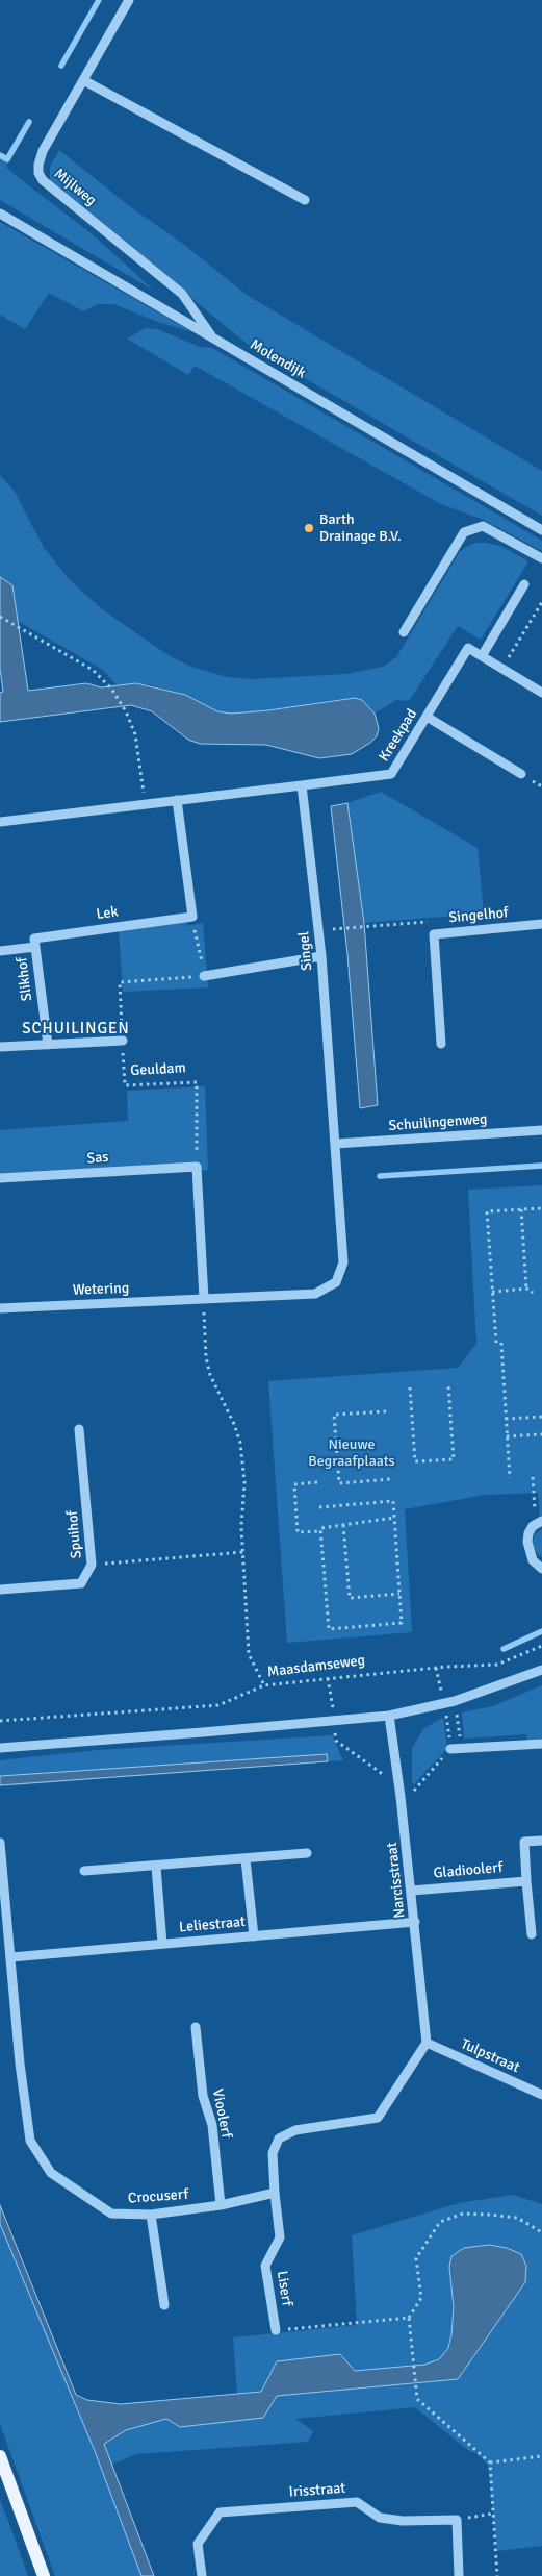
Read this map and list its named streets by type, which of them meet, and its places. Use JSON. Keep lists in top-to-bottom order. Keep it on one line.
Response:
{"streets":{"street":["Mijlweg","Molendijk","Kreekpad","Lek","Singelhof","Singel","Slikhof","Schuilingenweg","Sas","Wetering","Spuihof","Gladioolerf","Narcisstraat","Leliestraat","Tulpstraat","Vioolerf","Crocuserf","Liserf","Irisstraat"],"path":["Geuldam","Maasdamseweg"]},"crossings":[["Mijlweg","Molendijk"],["Kreekpad","Singel"],["Lek","Slikhof"],["Singel","Schuilingenweg"],["Singel","Wetering"],["Geuldam","Sas"],["Gladioolerf","Narcisstraat"],["Narcisstraat","Leliestraat"],["Narcisstraat","Tulpstraat"],["Leliestraat","Crocuserf"],["Vioolerf","Crocuserf"],["Crocuserf","Liserf"]],"districts":["SCHUILINGEN"],"parks":["Nieuwe Begraafplaats"],"places":["Barth Drainage B.V."]}
